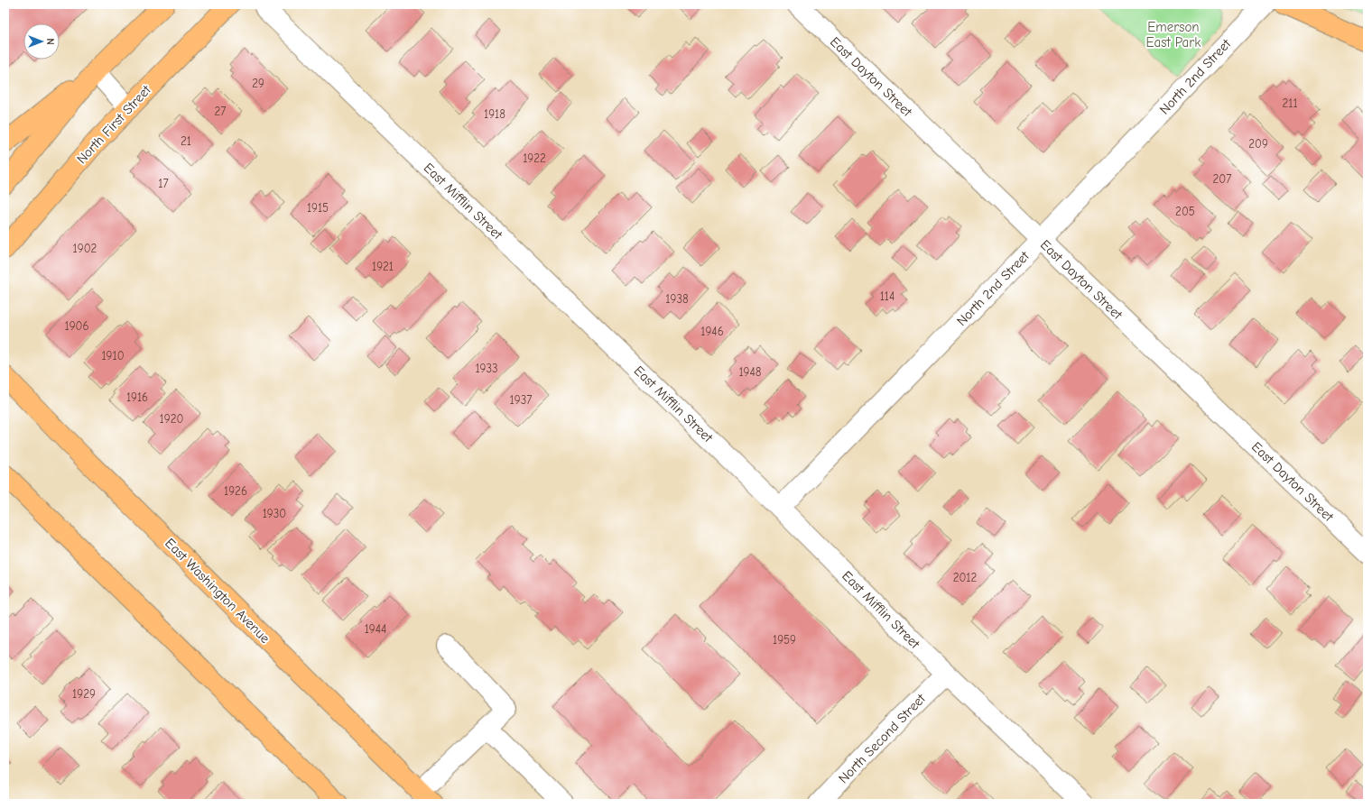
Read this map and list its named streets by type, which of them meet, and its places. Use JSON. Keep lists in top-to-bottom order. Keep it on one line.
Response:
{"streets":{"main road":["North First Street","East Washington Avenue"],"street":["East Dayton Street","North 2nd Street","East Mifflin Street","North Second Street"]},"crossings":[["East Dayton Street","North 2nd Street"],["North 2nd Street","East Mifflin Street"],["East Mifflin Street","North Second Street"]],"parks":["Emerson East Park"],"house_numbers":["29","211","27","1918","21","209","1922","207","17","1915","205","1902","1921","114","1938","1906","1946","1910","1933","1948","1916","1937","1920","1926","1930","2012","1944","1959","1929"],"north":"right"}
